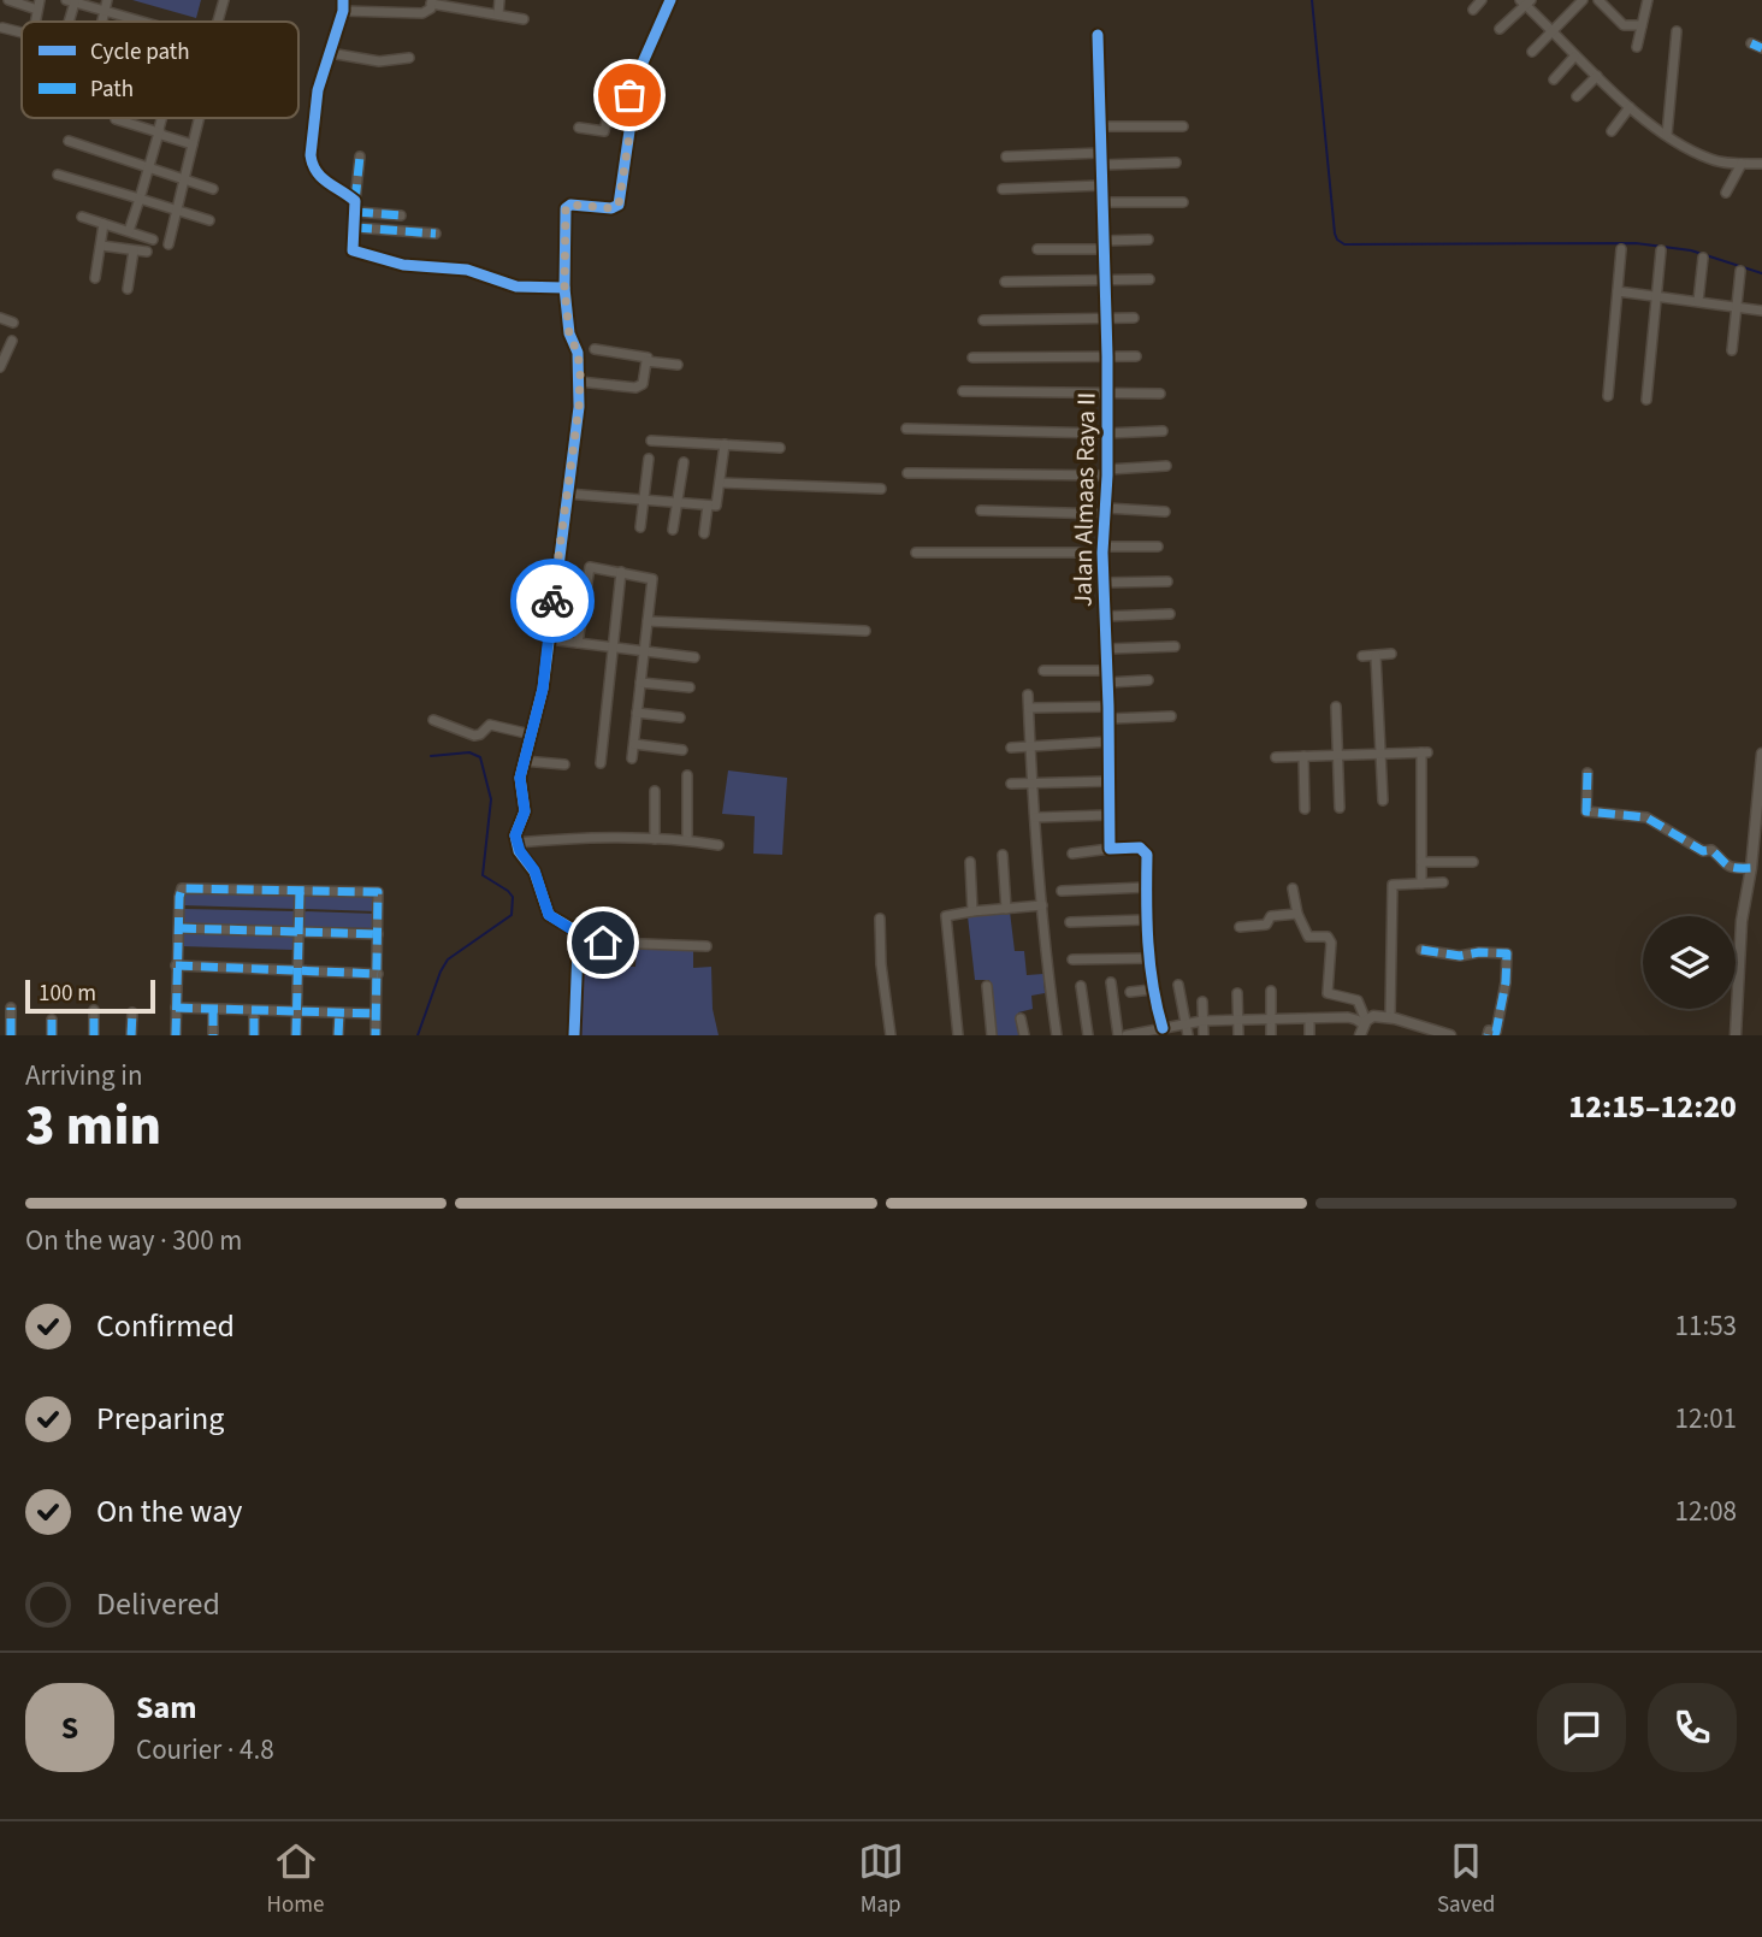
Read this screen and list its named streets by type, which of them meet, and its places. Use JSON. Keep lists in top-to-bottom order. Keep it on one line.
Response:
{"streets":{"street":["Jalan Almaas Raya II"]},"legend":["Cycle path","Path"],"scale_bar":"100 m","page":{"scale":"100 m","heading":["3 min","Arriving in","12:15–12:20"],"panel":["Sam","Courier · 4.8"],"bar":"On the way · 300 m","list":[["Confirmed","11:53"],["Preparing","12:01"],["On the way","12:08"],"Delivered"],"round":"S","tabs":["Home","Map","Saved"]}}
